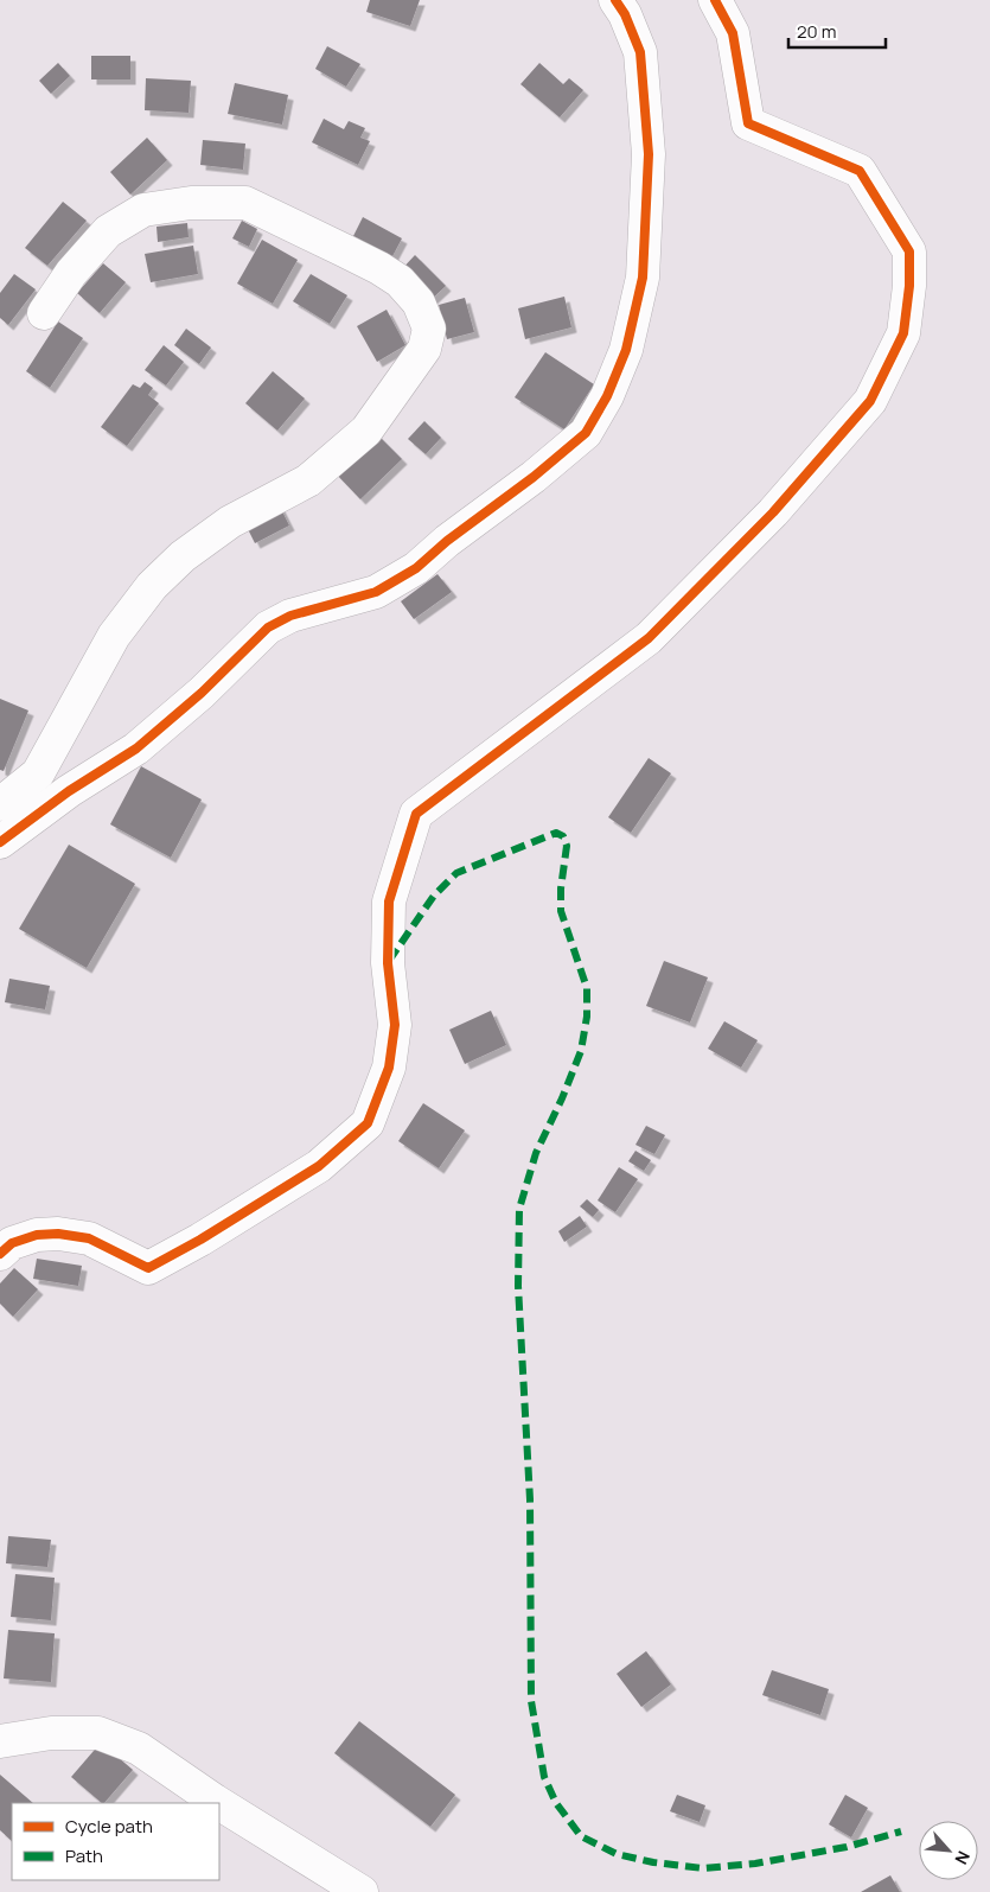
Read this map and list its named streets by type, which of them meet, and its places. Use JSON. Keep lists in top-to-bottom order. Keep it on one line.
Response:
{"legend":["Cycle path","Path"],"scale_bar":"20 m","north":"bottom right"}
